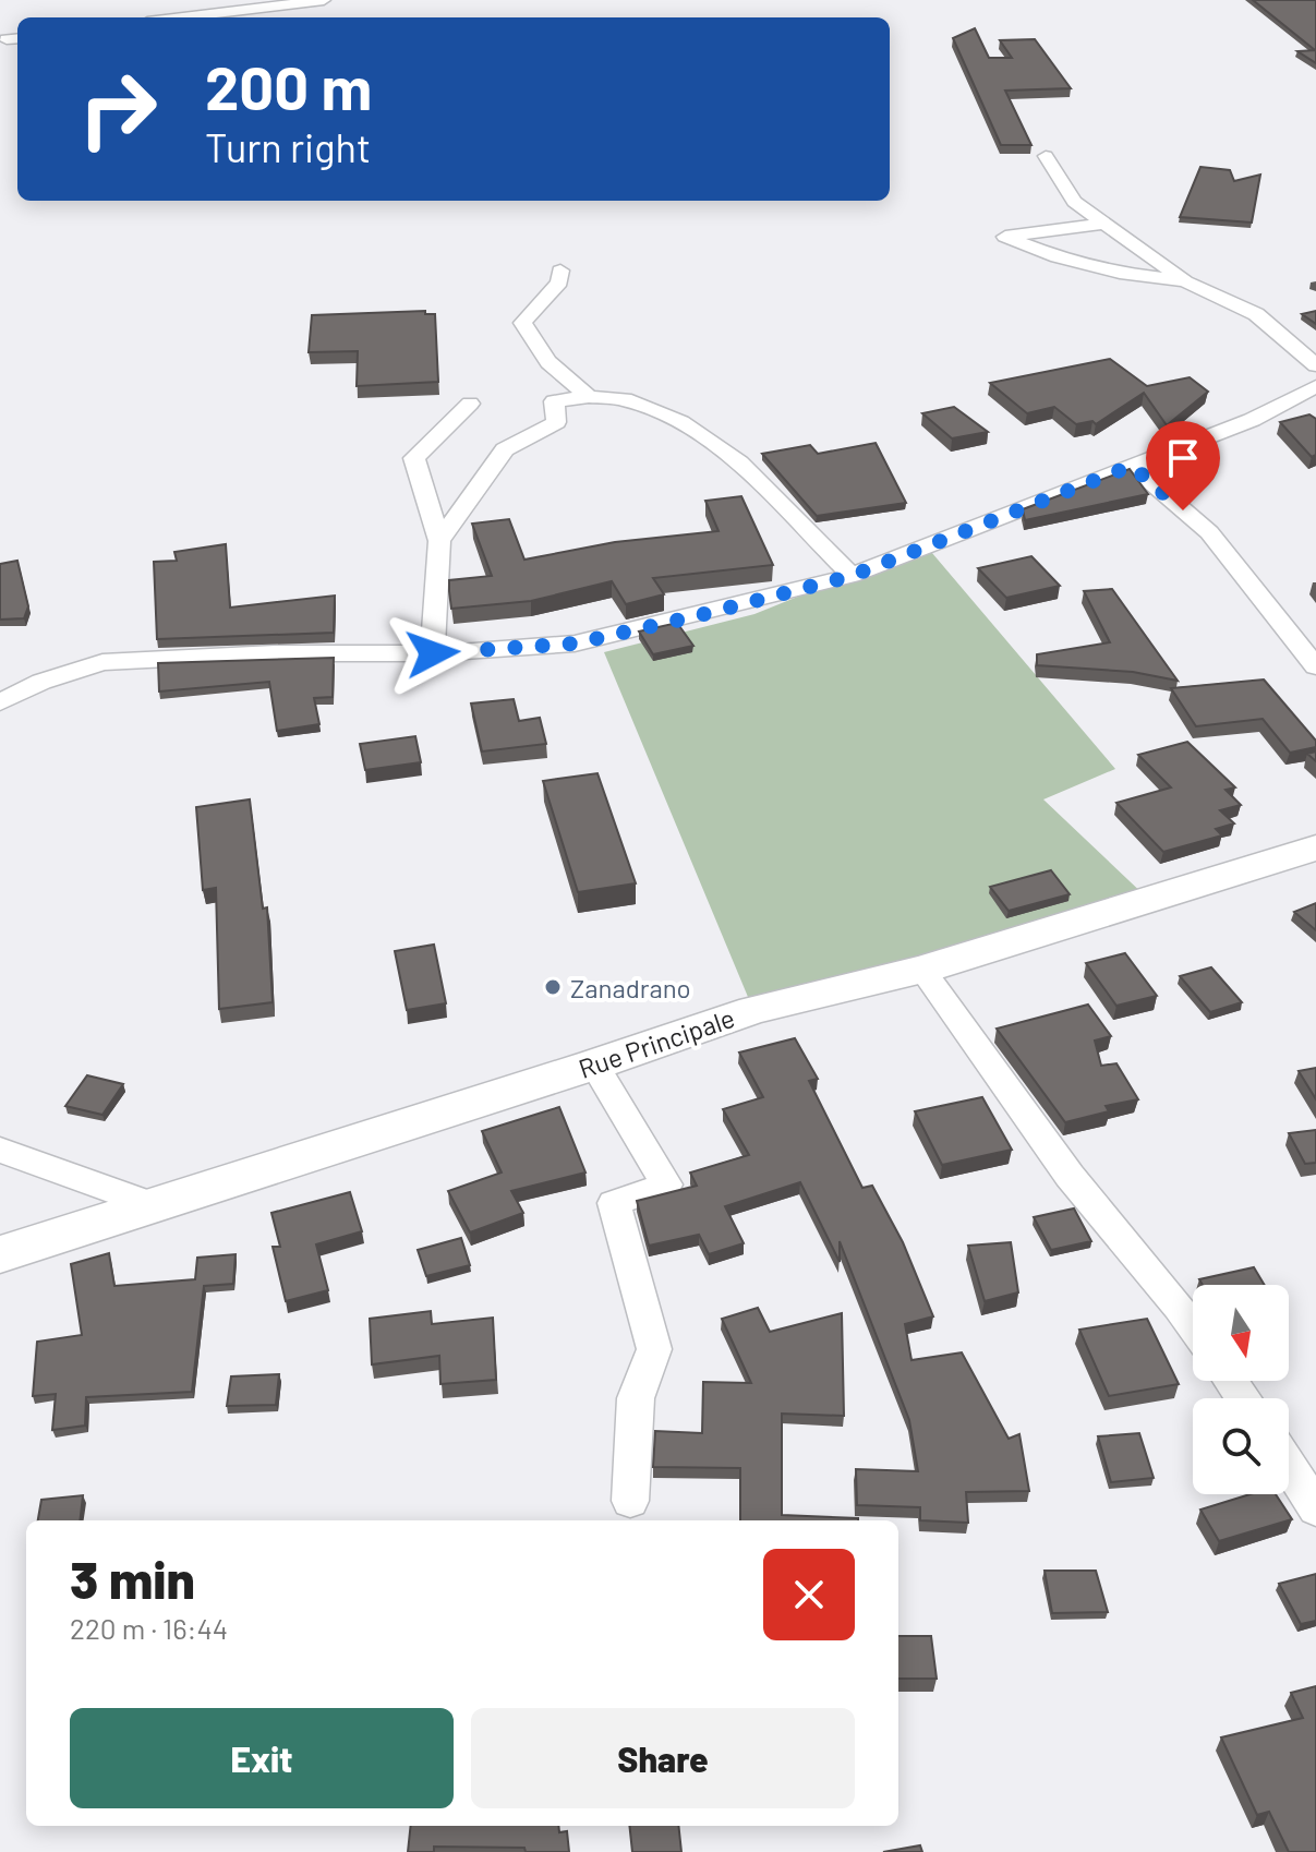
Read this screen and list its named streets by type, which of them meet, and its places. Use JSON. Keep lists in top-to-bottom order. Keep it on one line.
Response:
{"streets":{"main road":["Rue Principale"]},"places":["Zanadrano"],"north":"bottom","page":{"turn":["200 m","Turn right"],"heading":["3 min","220 m · 16:44"],"buttons":["Exit","Share"]}}
